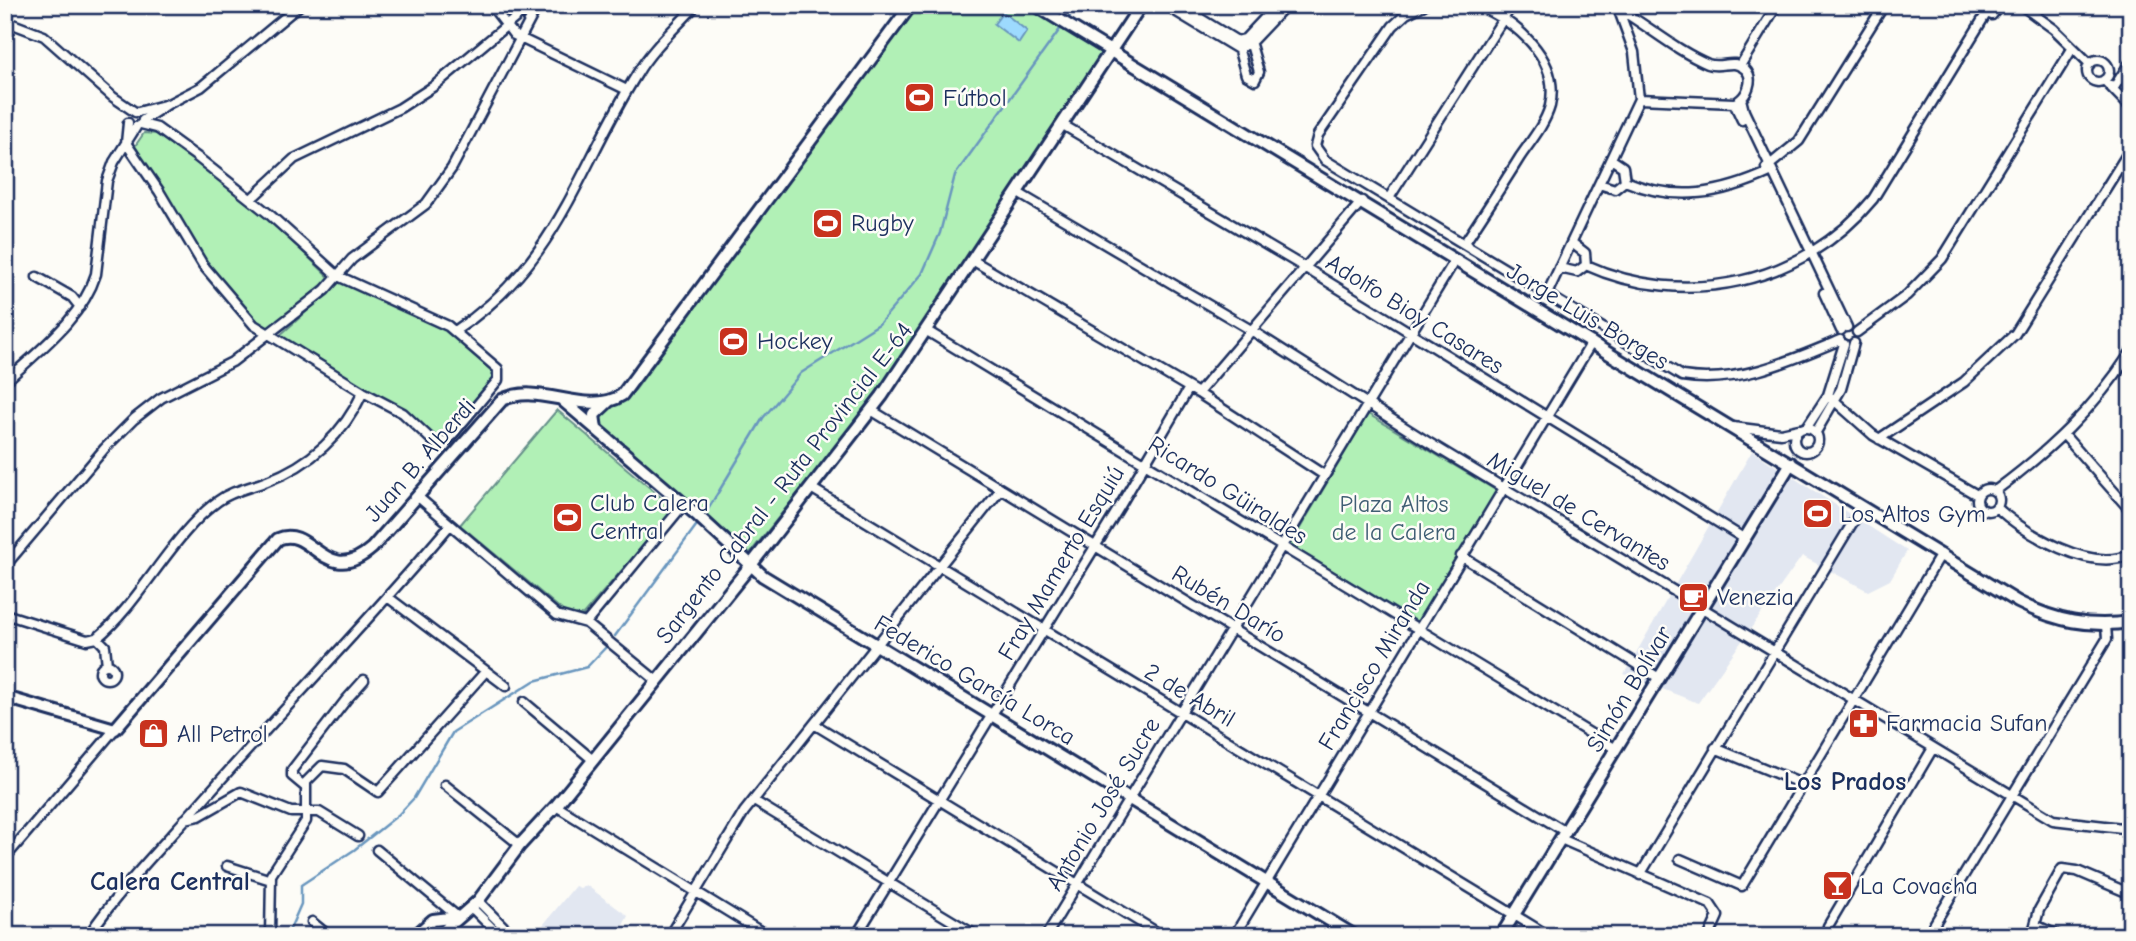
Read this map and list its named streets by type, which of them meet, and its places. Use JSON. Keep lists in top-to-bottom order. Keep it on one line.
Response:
{"streets":{"street":["Adolfo Bioy Casares","Jorge Luis Borges","Juan B. Alberdi","Sargento Cabral - Ruta Provincial E-64","Ricardo Güiraldes","Miguel de Cervantes","Fray Mamerto Esquiú","Rubén Darío","Francisco Miranda","Federico García Lorca","Simón Bolívar","2 de Abril","Antonio José Sucre"]},"crossings":[["Adolfo Bioy Casares","Sargento Cabral - Ruta Provincial E-64"],["Adolfo Bioy Casares","Francisco Miranda"],["Adolfo Bioy Casares","Simón Bolívar"],["Adolfo Bioy Casares","Antonio José Sucre"],["Jorge Luis Borges","Sargento Cabral - Ruta Provincial E-64"],["Jorge Luis Borges","Francisco Miranda"],["Jorge Luis Borges","Simón Bolívar"],["Jorge Luis Borges","Antonio José Sucre"],["Juan B. Alberdi","Federico García Lorca"],["Sargento Cabral - Ruta Provincial E-64","Ricardo Güiraldes"],["Sargento Cabral - Ruta Provincial E-64","Miguel de Cervantes"],["Sargento Cabral - Ruta Provincial E-64","Rubén Darío"],["Sargento Cabral - Ruta Provincial E-64","Federico García Lorca"],["Sargento Cabral - Ruta Provincial E-64","2 de Abril"],["Ricardo Güiraldes","Fray Mamerto Esquiú"],["Ricardo Güiraldes","Francisco Miranda"],["Ricardo Güiraldes","Simón Bolívar"],["Ricardo Güiraldes","Antonio José Sucre"],["Miguel de Cervantes","Francisco Miranda"],["Miguel de Cervantes","Simón Bolívar"],["Miguel de Cervantes","Antonio José Sucre"],["Fray Mamerto Esquiú","Rubén Darío"],["Fray Mamerto Esquiú","Federico García Lorca"],["Fray Mamerto Esquiú","2 de Abril"],["Rubén Darío","Francisco Miranda"],["Rubén Darío","Simón Bolívar"],["Rubén Darío","Antonio José Sucre"],["Francisco Miranda","Federico García Lorca"],["Francisco Miranda","2 de Abril"],["Federico García Lorca","Antonio José Sucre"],["Simón Bolívar","2 de Abril"],["2 de Abril","Antonio José Sucre"]],"districts":["Los Prados","Calera Central"],"parks":["Plaza Altos de la Calera"],"places":{"sports":["Fútbol","Rugby","Hockey","Los Altos Gym","Club Calera Central"],"cafe":["Venezia"],"pharmacy":["Farmacia Sufan"],"shop":["All Petrol"],"bar":["La Covacha"]}}
